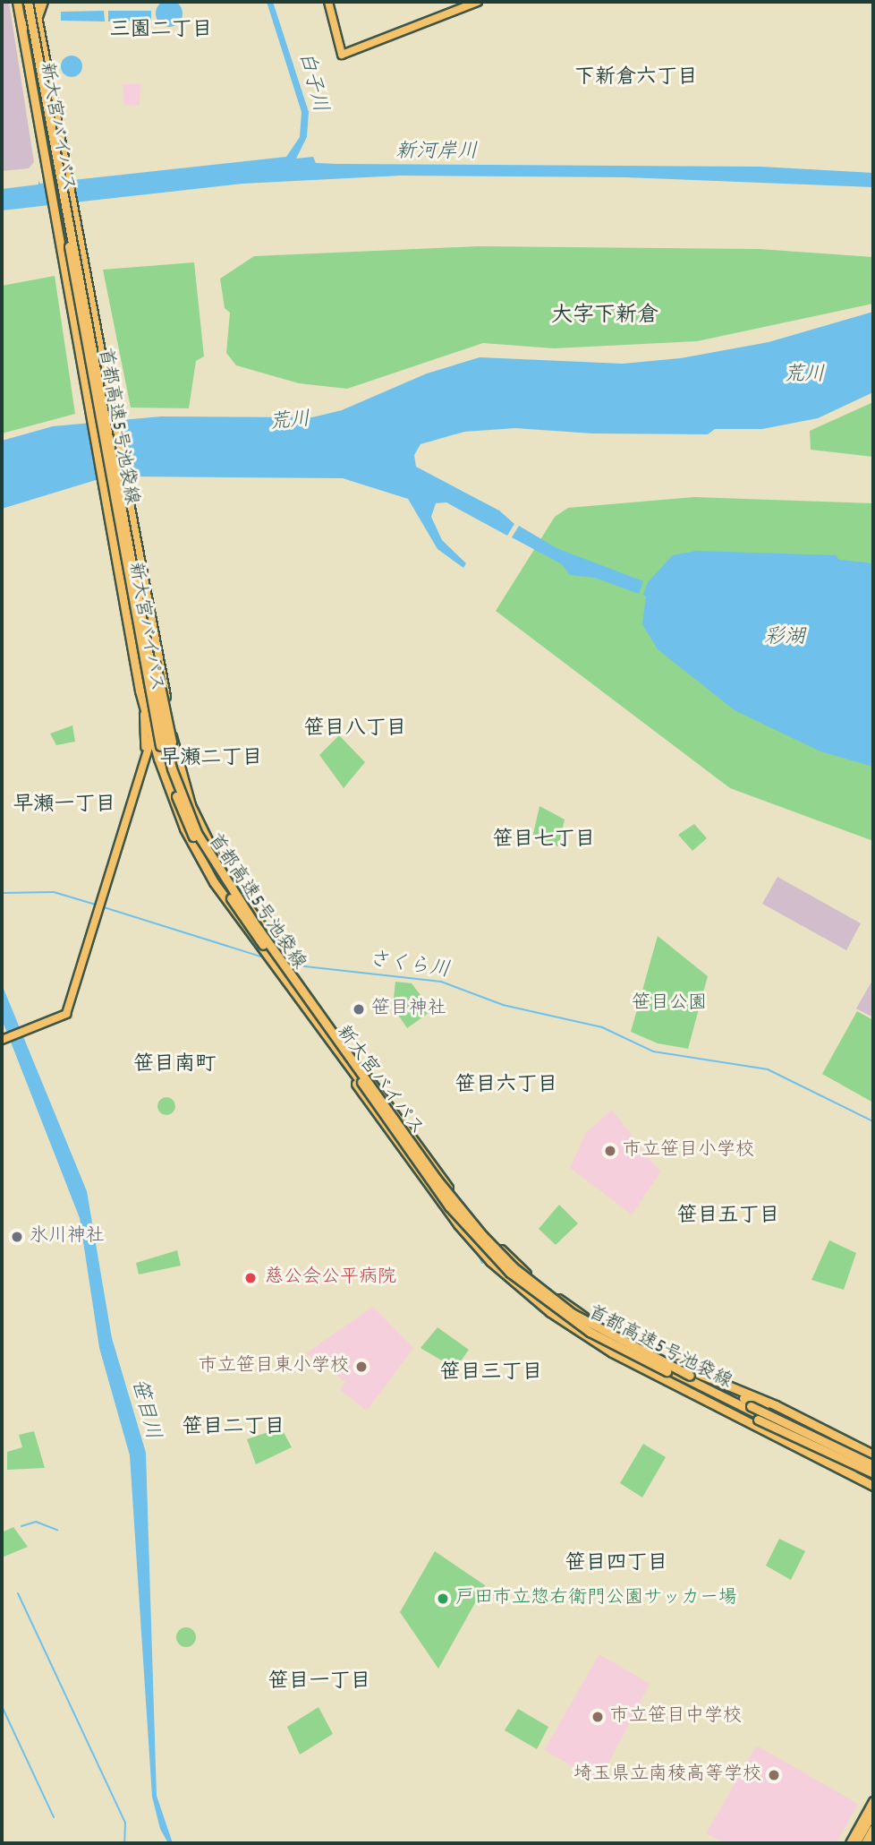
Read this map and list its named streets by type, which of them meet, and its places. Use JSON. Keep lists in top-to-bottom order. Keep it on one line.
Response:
{"streets":{"highway":["新大宮バイパス","首都高速5号池袋線"]},"crossings":[["新大宮バイパス","首都高速5号池袋線"]],"districts":["三園二丁目","下新倉六丁目","大字下新倉","笹目八丁目","早瀬二丁目","早瀬一丁目","笹目七丁目","笹目南町","笹目六丁目","笹目五丁目","笹目三丁目","笹目二丁目","笹目四丁目","笹目一丁目"],"water":["白子川","新河岸川","荒川","彩湖","さくら川","笹目川"],"parks":["笹目公園"],"places":["笹目神社","市立笹目小学校","氷川神社","慈公会公平病院","市立笹目東小学校","戸田市立惣右衛門公園サッカー場","市立笹目中学校","埼玉県立南稜高等学校"]}
